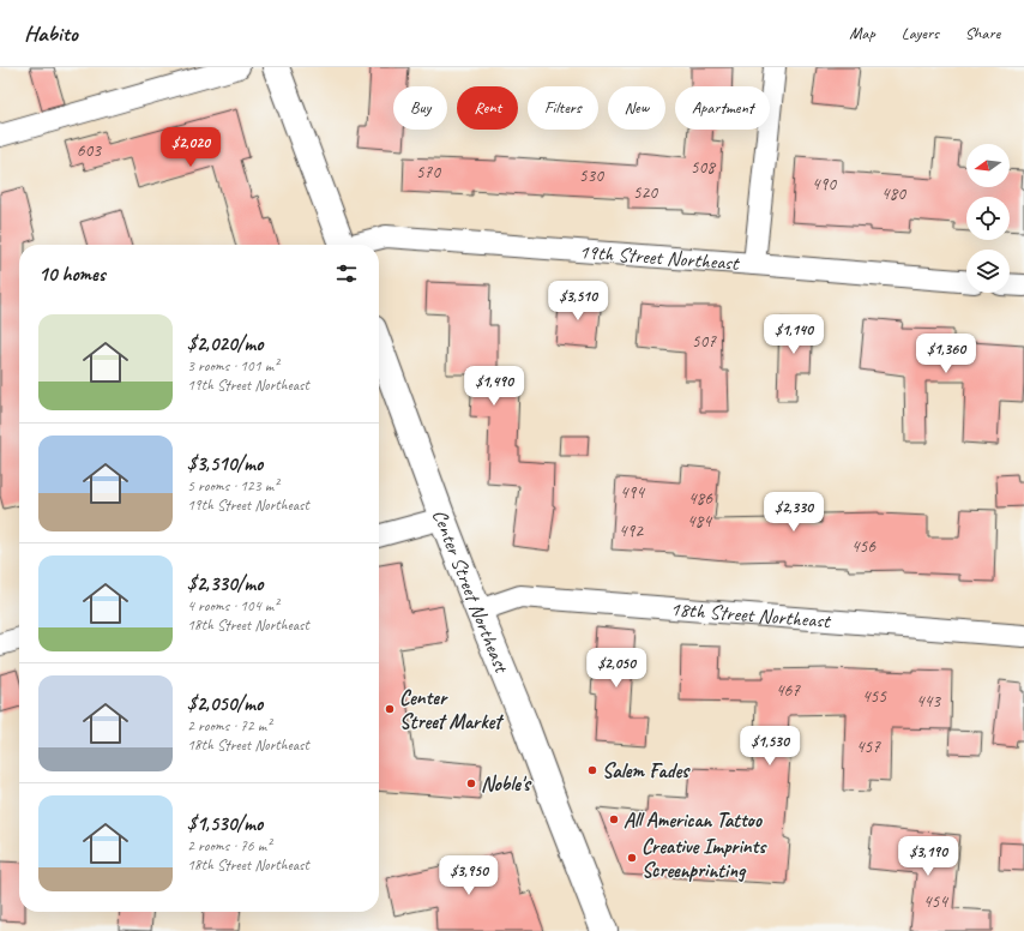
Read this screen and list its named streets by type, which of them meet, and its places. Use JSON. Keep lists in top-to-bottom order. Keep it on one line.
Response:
{"streets":{"main road":["Center Street Northeast"],"street":["19th Street Northeast","18th Street Northeast"]},"crossings":[["Center Street Northeast","18th Street Northeast"]],"places":["Center Street Market","Salem Fades","Noble's","All American Tattoo","Creative Imprints Screenprinting"],"house_numbers":["603","508","570","530","490","520","480","507","494","486","484","492","456","467","455","443","457","454"],"north":"left","page":{"header":"Habito","nav":["Map","Layers","Share"],"chip":["Buy","Rent","Filters","New","Apartment"],"price":["$2,020","$3,510","$1,140","$1,360","$1,490","$2,330","$2,050","$1,530","$3,190","$3,950"],"heading":"10 homes","list":[{"name":"$2,020/mo","note":"3 rooms · 101 m² · 19th Street Northeast"},{"name":"$3,510/mo","note":"5 rooms · 123 m² · 19th Street Northeast"},{"name":"$2,330/mo","note":"4 rooms · 104 m² · 18th Street Northeast"},{"name":"$2,050/mo","note":"2 rooms · 72 m² · 18th Street Northeast"},{"name":"$1,530/mo","note":"2 rooms · 76 m² · 18th Street Northeast"}]}}
